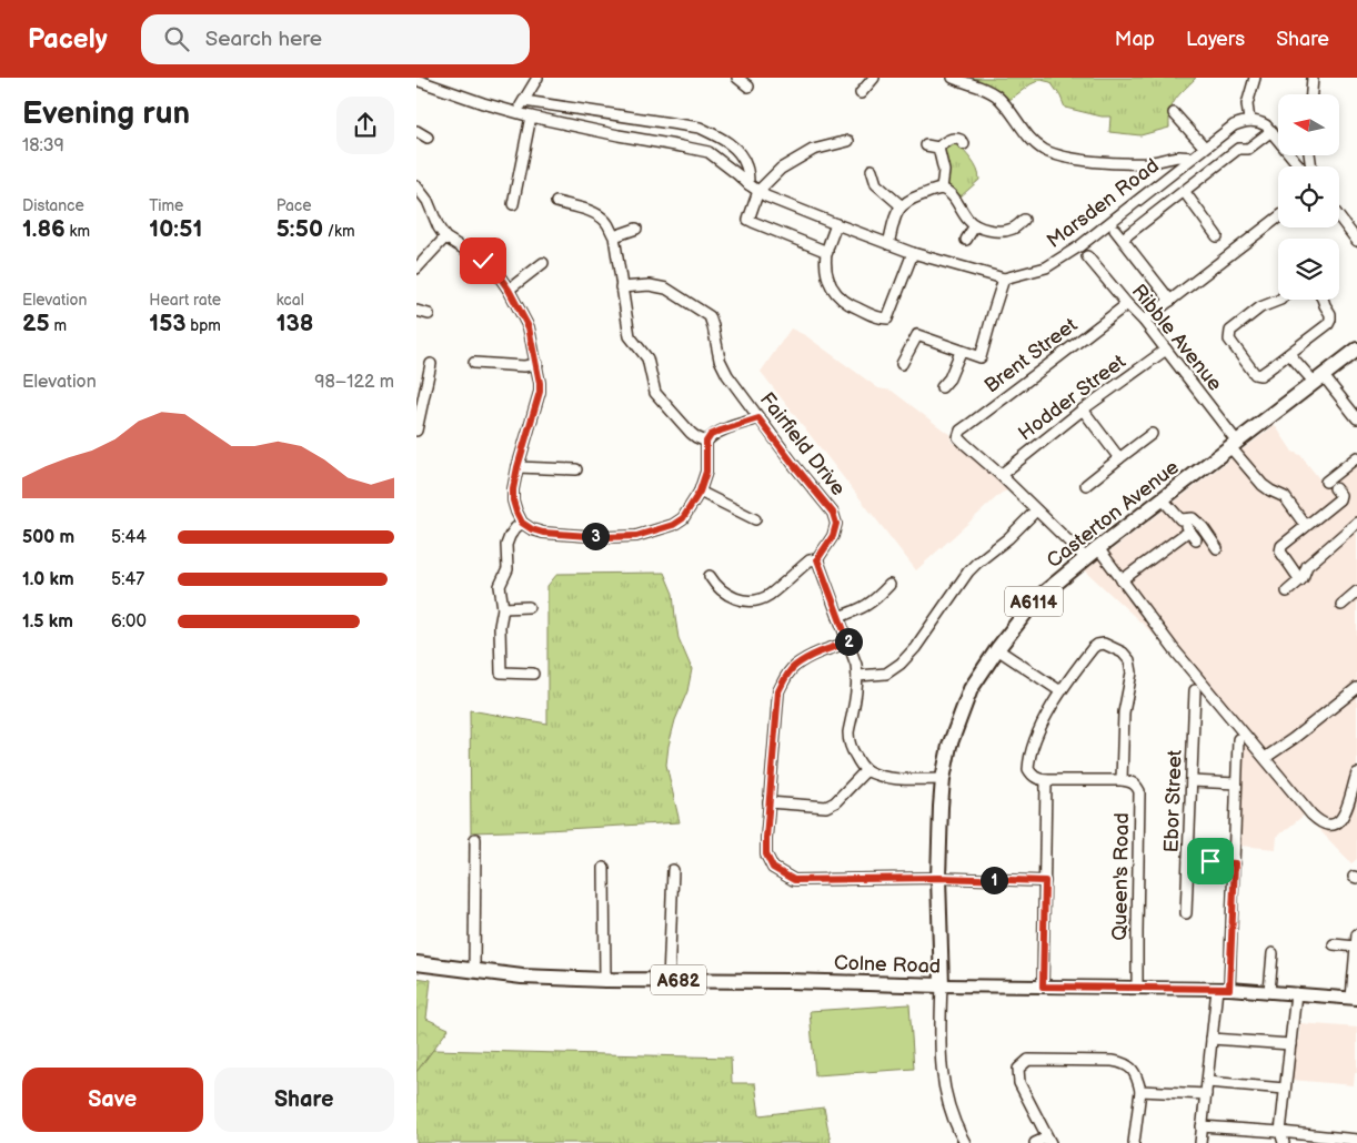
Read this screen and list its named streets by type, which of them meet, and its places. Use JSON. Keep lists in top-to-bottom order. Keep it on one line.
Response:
{"streets":{"highway":["Casterton Avenue","A6114","Colne Road","A682"],"street":["Marsden Road","Ribble Avenue","Brent Street","Hodder Street","Fairfield Drive","Ebor Street","Queen's Road"]},"crossings":[["Ribble Avenue","Brent Street"],["Ribble Avenue","Hodder Street"],["Ribble Avenue","Casterton Avenue"],["Brent Street","Hodder Street"],["Casterton Avenue","Colne Road"],["Queen's Road","Colne Road"]],"north":"left","page":{"header":"Pacely","search":"Search here","nav":["Map","Layers","Share"],"heading":["Evening run","18:39"],"stats":[["Distance","1.86 km"],["Time","10:51"],["Pace","5:50 /km"],["Elevation","25 m"],["Heart rate","153 bpm"],["kcal","138"]],"chart":["Elevation","98–122 m"],"list":[{"name":"500 m","note":"5:44"},{"name":"1.0 km","note":"5:47"},{"name":"1.5 km","note":"6:00"}],"pins":["3","2","1"],"buttons":["Save","Share"]}}
